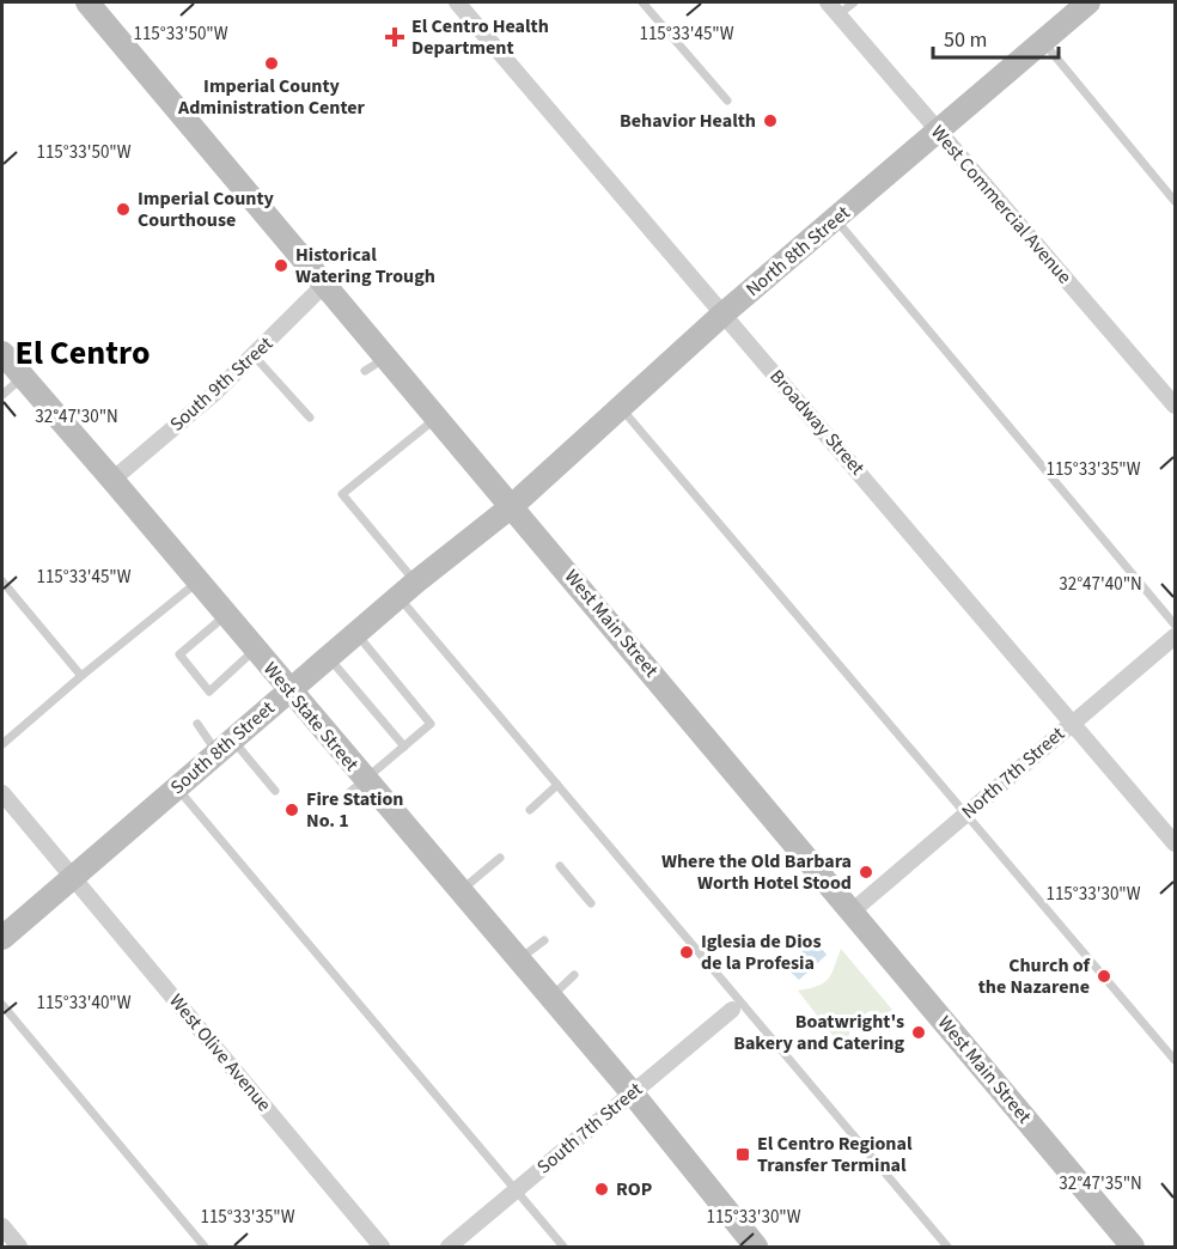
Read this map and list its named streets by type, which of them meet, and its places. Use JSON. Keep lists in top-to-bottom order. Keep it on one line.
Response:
{"streets":{"street":["West Commercial Avenue","North 8th Street","South 9th Street","Broadway Street","West Main Street","West State Street","South 8th Street","North 7th Street","West Olive Avenue","South 7th Street"]},"crossings":[["West Commercial Avenue","North 8th Street"],["North 8th Street","Broadway Street"],["North 8th Street","West Main Street"],["North 8th Street","South 8th Street"],["South 9th Street","West Main Street"],["South 9th Street","West State Street"],["Broadway Street","North 7th Street"],["West Main Street","South 8th Street"],["West Main Street","North 7th Street"],["West State Street","South 8th Street"],["West State Street","South 7th Street"],["South 8th Street","West Olive Avenue"]],"districts":["El Centro"],"places":{"health":["El Centro Health Department"],"other":["Imperial County Administration Center","Behavior Health","Imperial County Courthouse","Historical Watering Trough","Fire Station No. 1","Where the Old Barbara Worth Hotel Stood","Iglesia de Dios de la Profesia","Church of the Nazarene","Boatwright's Bakery and Catering","ROP"],"transit":["El Centro Regional Transfer Terminal"]},"scale_bar":"50 m","coordinates":["115°33'50\"W","115°33'45\"W","32°47'30\"N","115°33'35\"W","32°47'40\"N","115°33'30\"W","115°33'40\"W","32°47'35\"N"]}
